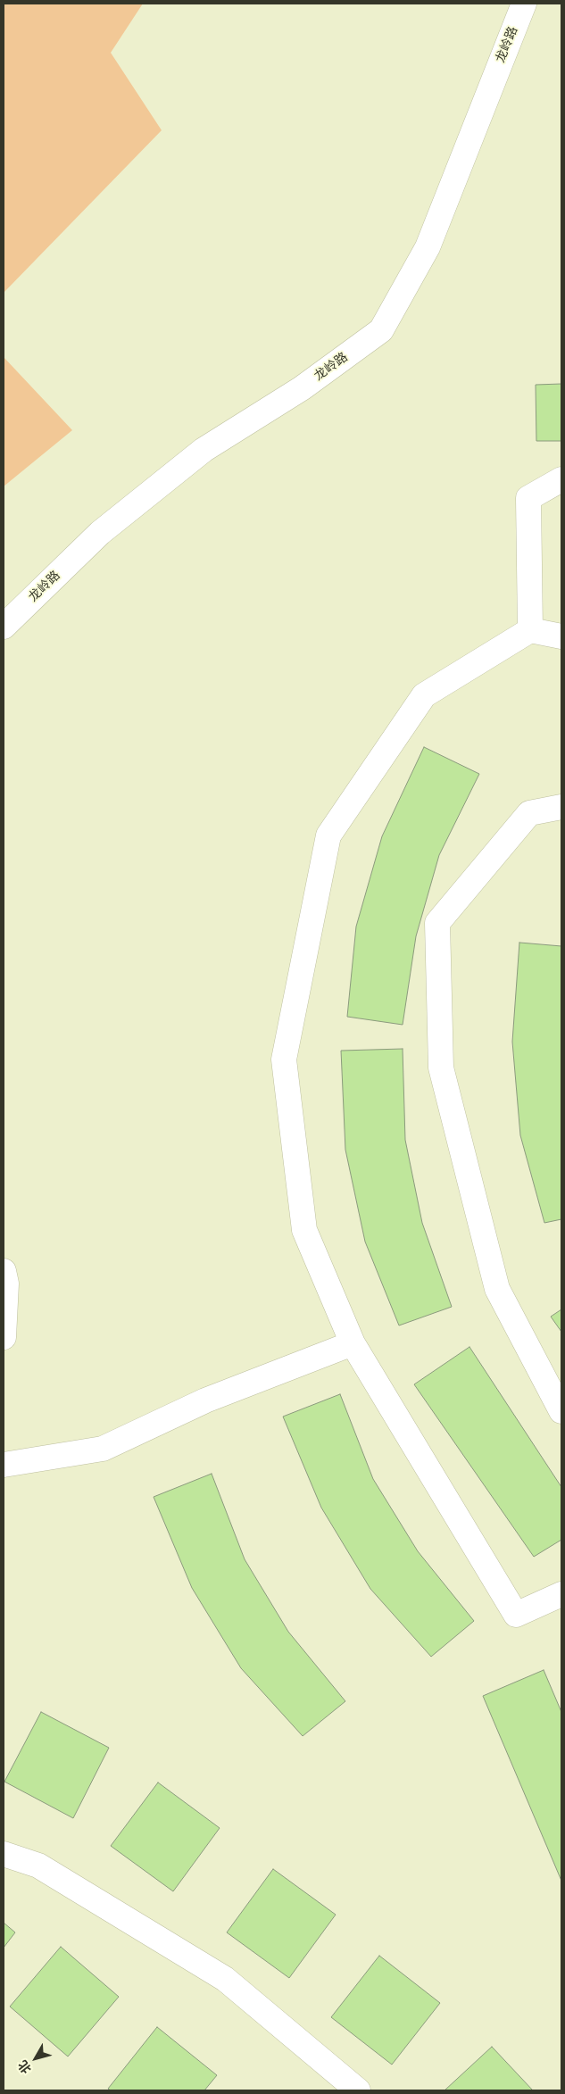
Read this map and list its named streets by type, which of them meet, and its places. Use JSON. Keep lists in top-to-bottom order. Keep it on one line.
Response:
{"streets":{"street":["龙岭路"]},"north":"bottom left"}
